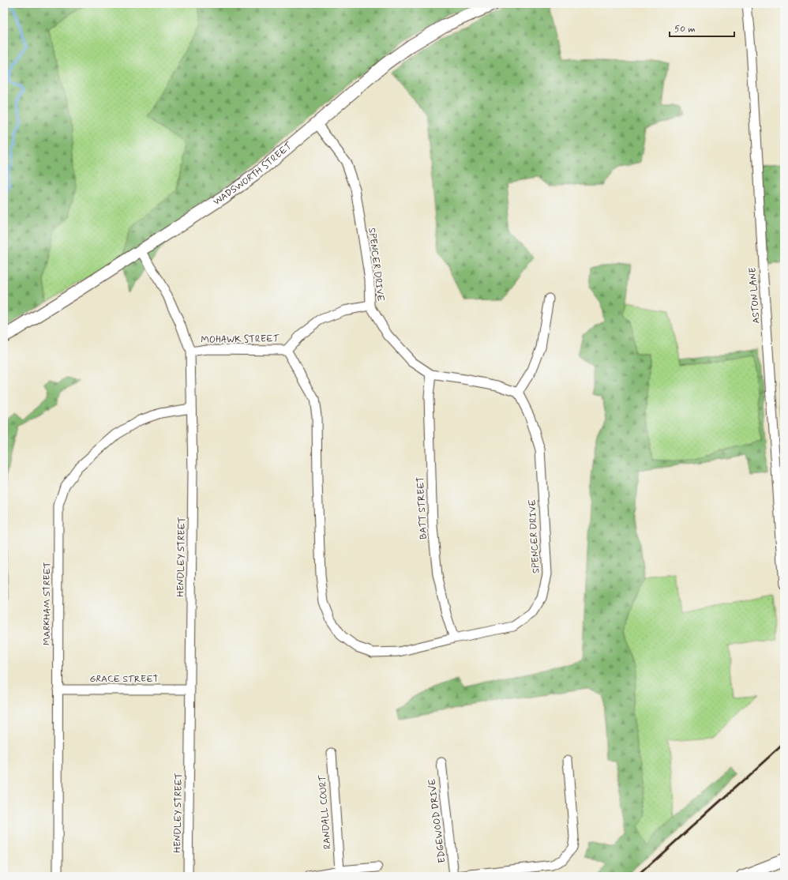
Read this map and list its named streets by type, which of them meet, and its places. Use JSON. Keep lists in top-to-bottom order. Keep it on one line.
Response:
{"streets":{"street":["WADSWORTH STREET","SPENCER DRIVE","ASTON LANE","MOHAWK STREET","BATT STREET","HENDLEY STREET","MARKHAM STREET","GRACE STREET","RANDALL COURT","EDGEWOOD DRIVE"]},"crossings":[["WADSWORTH STREET","SPENCER DRIVE"],["WADSWORTH STREET","HENDLEY STREET"],["SPENCER DRIVE","MOHAWK STREET"],["SPENCER DRIVE","BATT STREET"],["MOHAWK STREET","HENDLEY STREET"],["HENDLEY STREET","MARKHAM STREET"],["HENDLEY STREET","GRACE STREET"],["MARKHAM STREET","GRACE STREET"]],"scale_bar":"50 m"}
